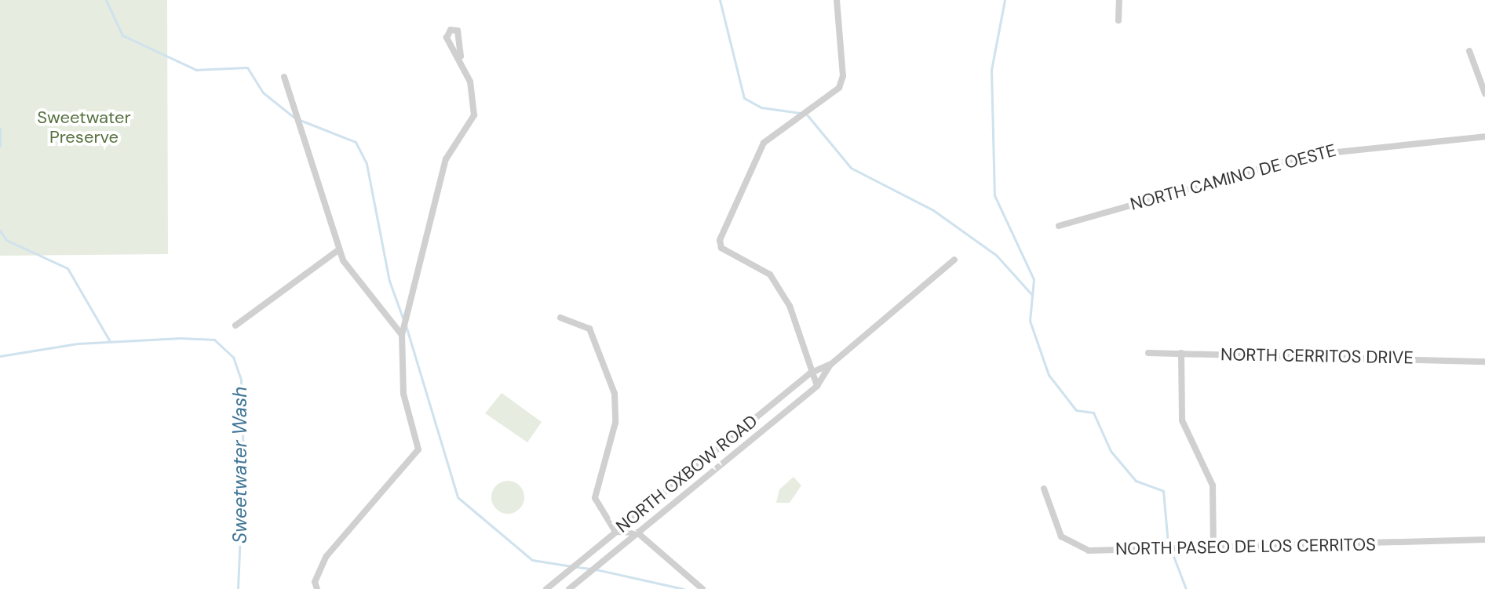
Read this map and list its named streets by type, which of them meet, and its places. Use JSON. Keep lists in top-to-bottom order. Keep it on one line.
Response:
{"streets":{"street":["NORTH CAMINO DE OESTE","NORTH CERRITOS DRIVE","NORTH OXBOW ROAD","NORTH PASEO DE LOS CERRITOS"]},"water":["Sweetwater Wash"],"parks":["Sweetwater Preserve"]}
